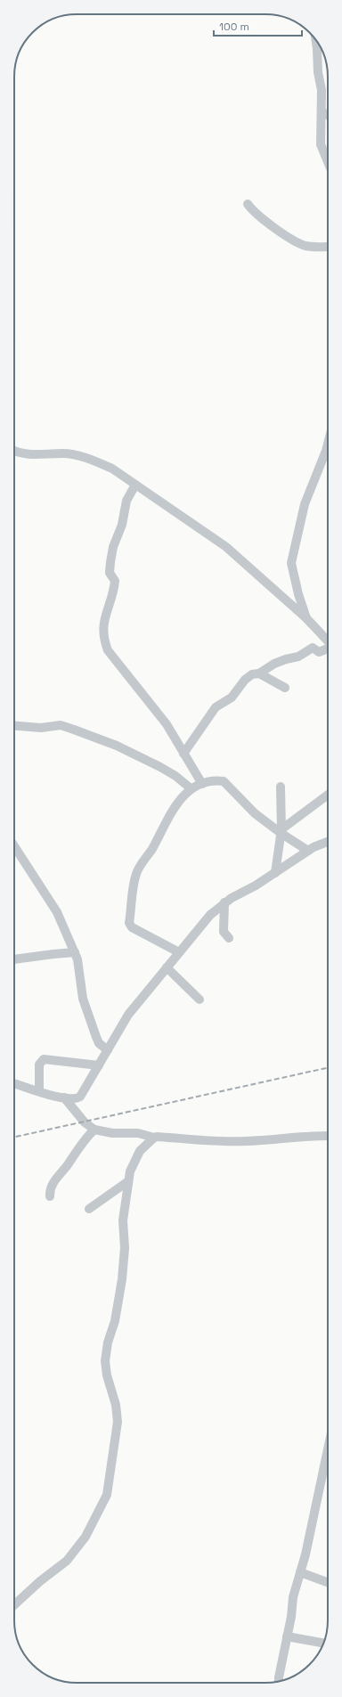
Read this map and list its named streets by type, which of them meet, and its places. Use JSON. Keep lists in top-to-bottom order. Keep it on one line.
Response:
{"scale_bar":"100 m"}
